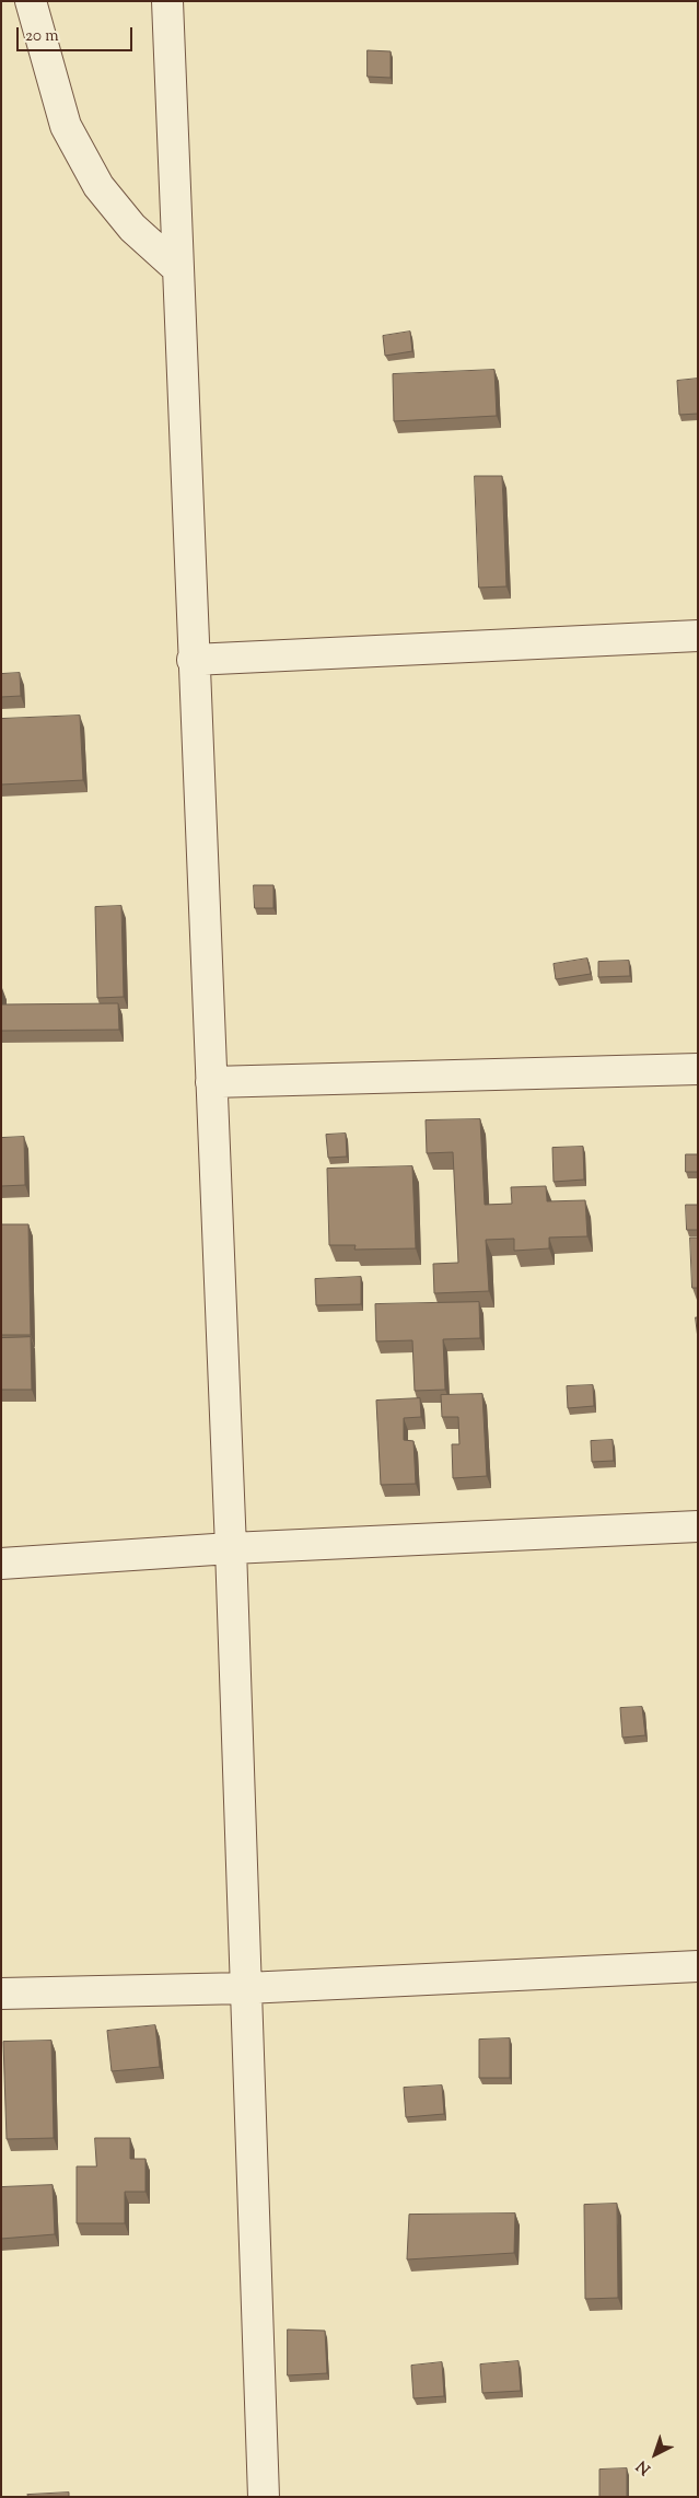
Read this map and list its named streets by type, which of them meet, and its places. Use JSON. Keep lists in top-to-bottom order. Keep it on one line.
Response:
{"scale_bar":"20 m","north":"bottom left"}
